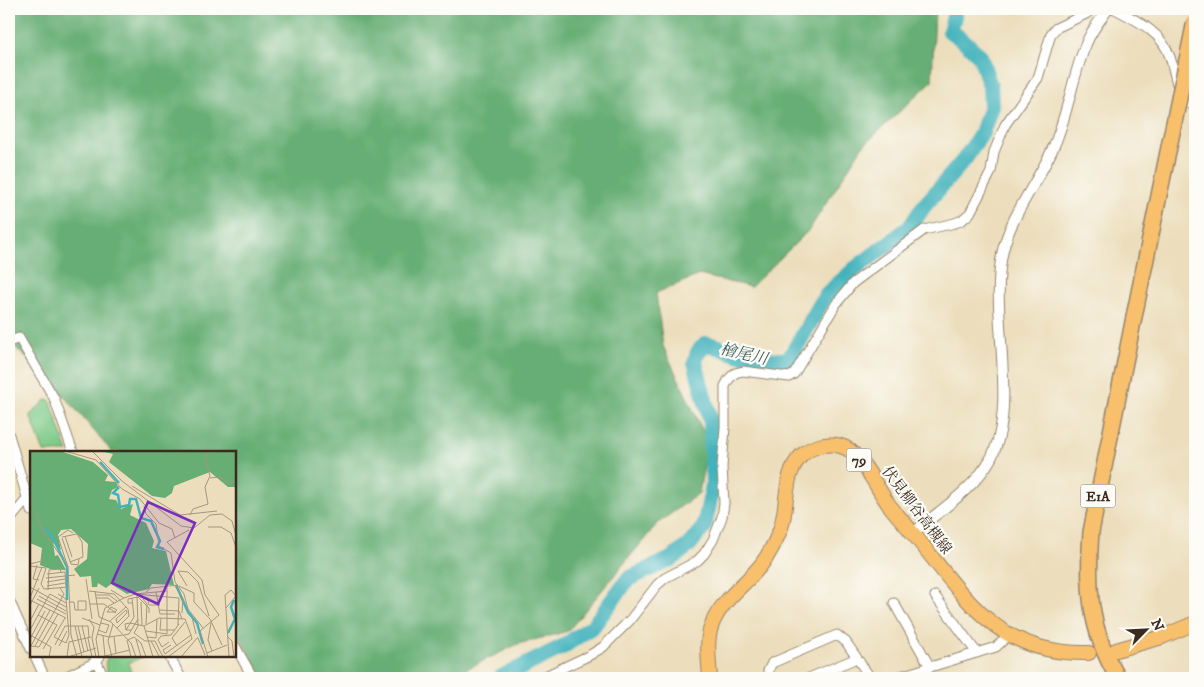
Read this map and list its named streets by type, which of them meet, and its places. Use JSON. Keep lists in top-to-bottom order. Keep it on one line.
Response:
{"streets":{"highway":["E1A"],"main road":["79","伏見柳谷高槻線"]},"water":["檜尾川"],"north":"top right"}
